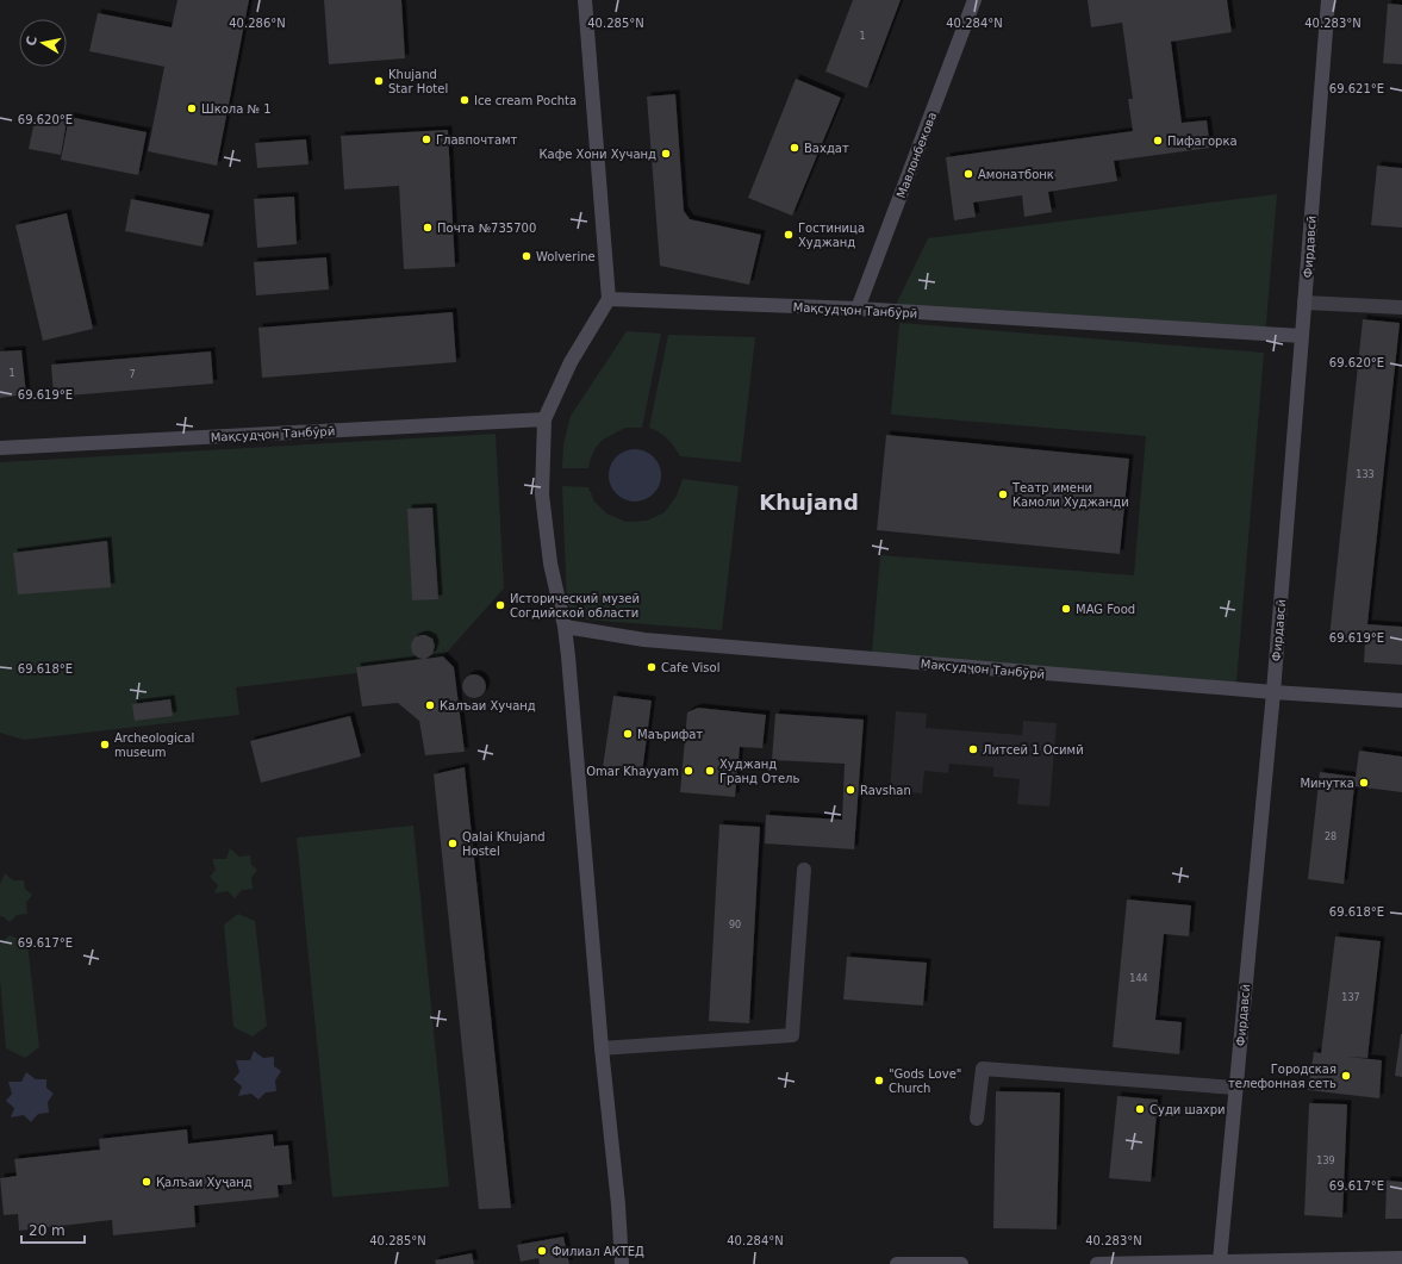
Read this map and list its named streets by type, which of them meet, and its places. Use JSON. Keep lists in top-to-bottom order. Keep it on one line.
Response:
{"streets":{"street":["Мавлонбекова","Фирдавсӣ","Мақсудҷон Танбӯрӣ"]},"crossings":[["Мавлонбекова","Мақсудҷон Танбӯрӣ"],["Фирдавсӣ","Мақсудҷон Танбӯрӣ"]],"districts":["Khujand"],"places":["Khujand Star Hotel","Ice cream Pochta","Школа № 1","Главпочтамт","Пифагорка","Вахдат","Кафе Хони Хучанд","Амонатбонк","Почта №735700","Гостиница Худжанд","Wolverine","Театр имени Камоли Худжанди","Исторический музей Согдийской области","MAG Food","Cafe Visol","Калъаи Хучанд","Маърифат","Archeological museum","Литсей 1 Осимӣ","Omar Khayyam","Худжанд Гранд Отель","Минутка","Ravshan","Qalai Khujand Hostel","Городская телефонная сеть","\"Gods Love\" Church","Суди шахри","Қалъаи Хуҷанд","Филиал AКТЕД"],"house_numbers":["1","1","7","133","28","90","144","137","139"],"scale_bar":"20 m","north":"left","coordinates":["40.286°N","40.285°N","40.284°N","40.283°N","69.621°E","69.620°E","69.619°E","69.618°E","69.617°E"]}
